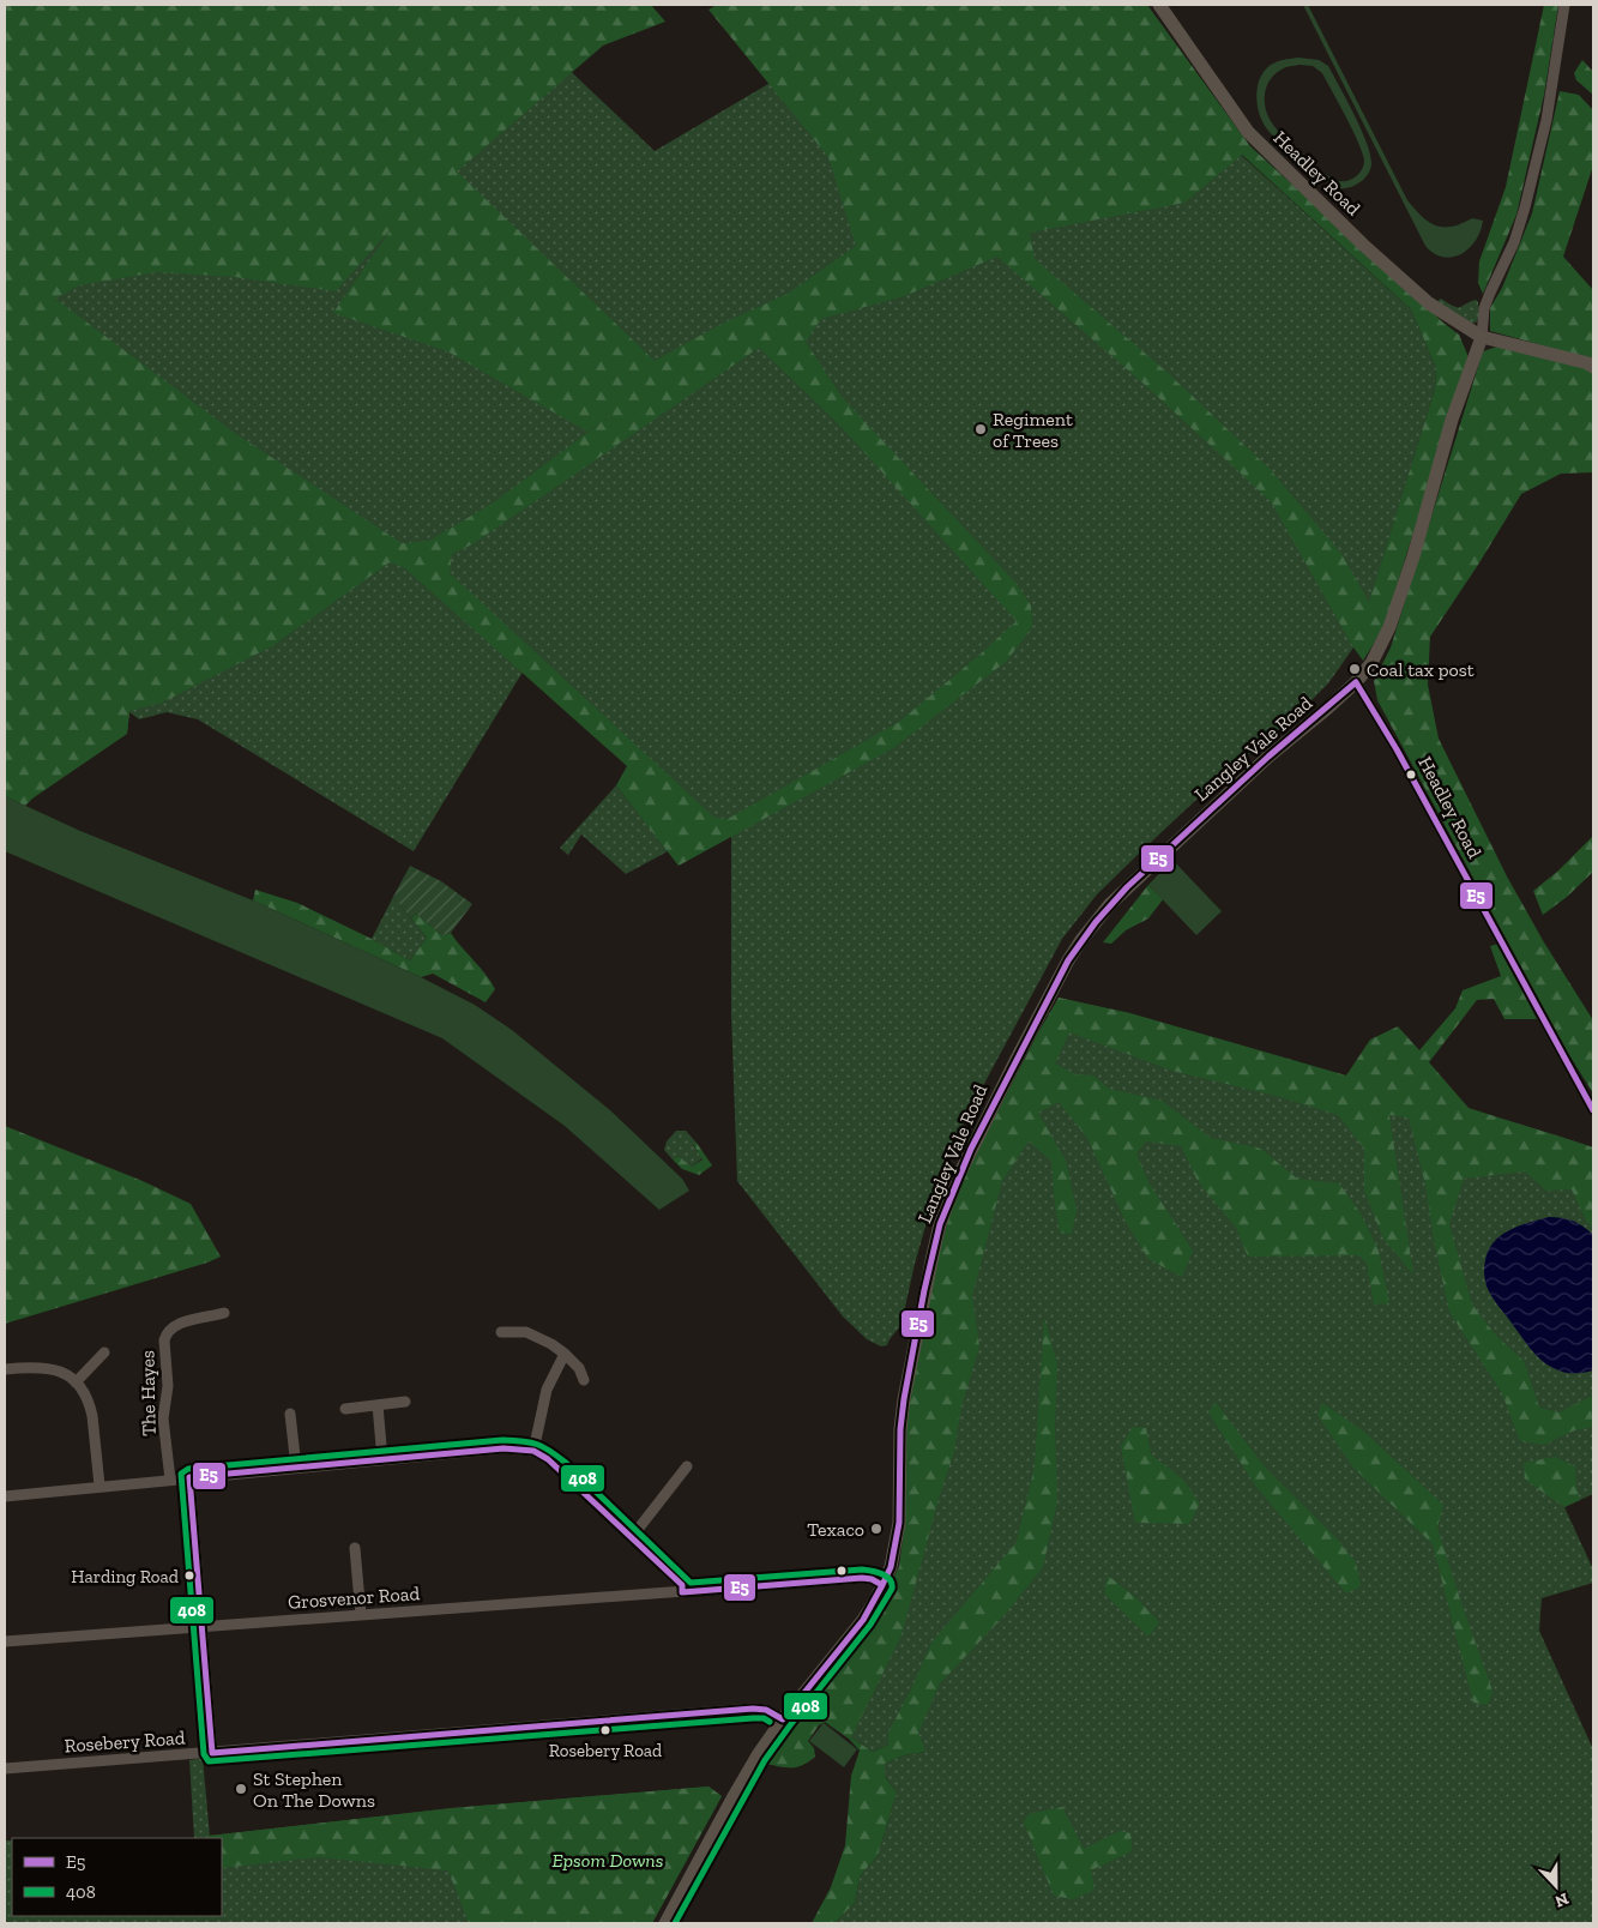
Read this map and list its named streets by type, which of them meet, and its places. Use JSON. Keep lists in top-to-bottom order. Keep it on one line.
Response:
{"streets":{"street":["Headley Road","Langley Vale Road","The Hayes","Grosvenor Road","Rosebery Road"]},"crossings":[["Headley Road","Langley Vale Road"],["Langley Vale Road","Grosvenor Road"],["Langley Vale Road","Rosebery Road"]],"parks":["Epsom Downs"],"places":["Regiment of Trees","Coal tax post","Texaco","Harding Road","Rosebery Road","St Stephen On The Downs"],"lines":["transit line E5","transit line 408"],"legend":["E5","408"],"north":"bottom"}
